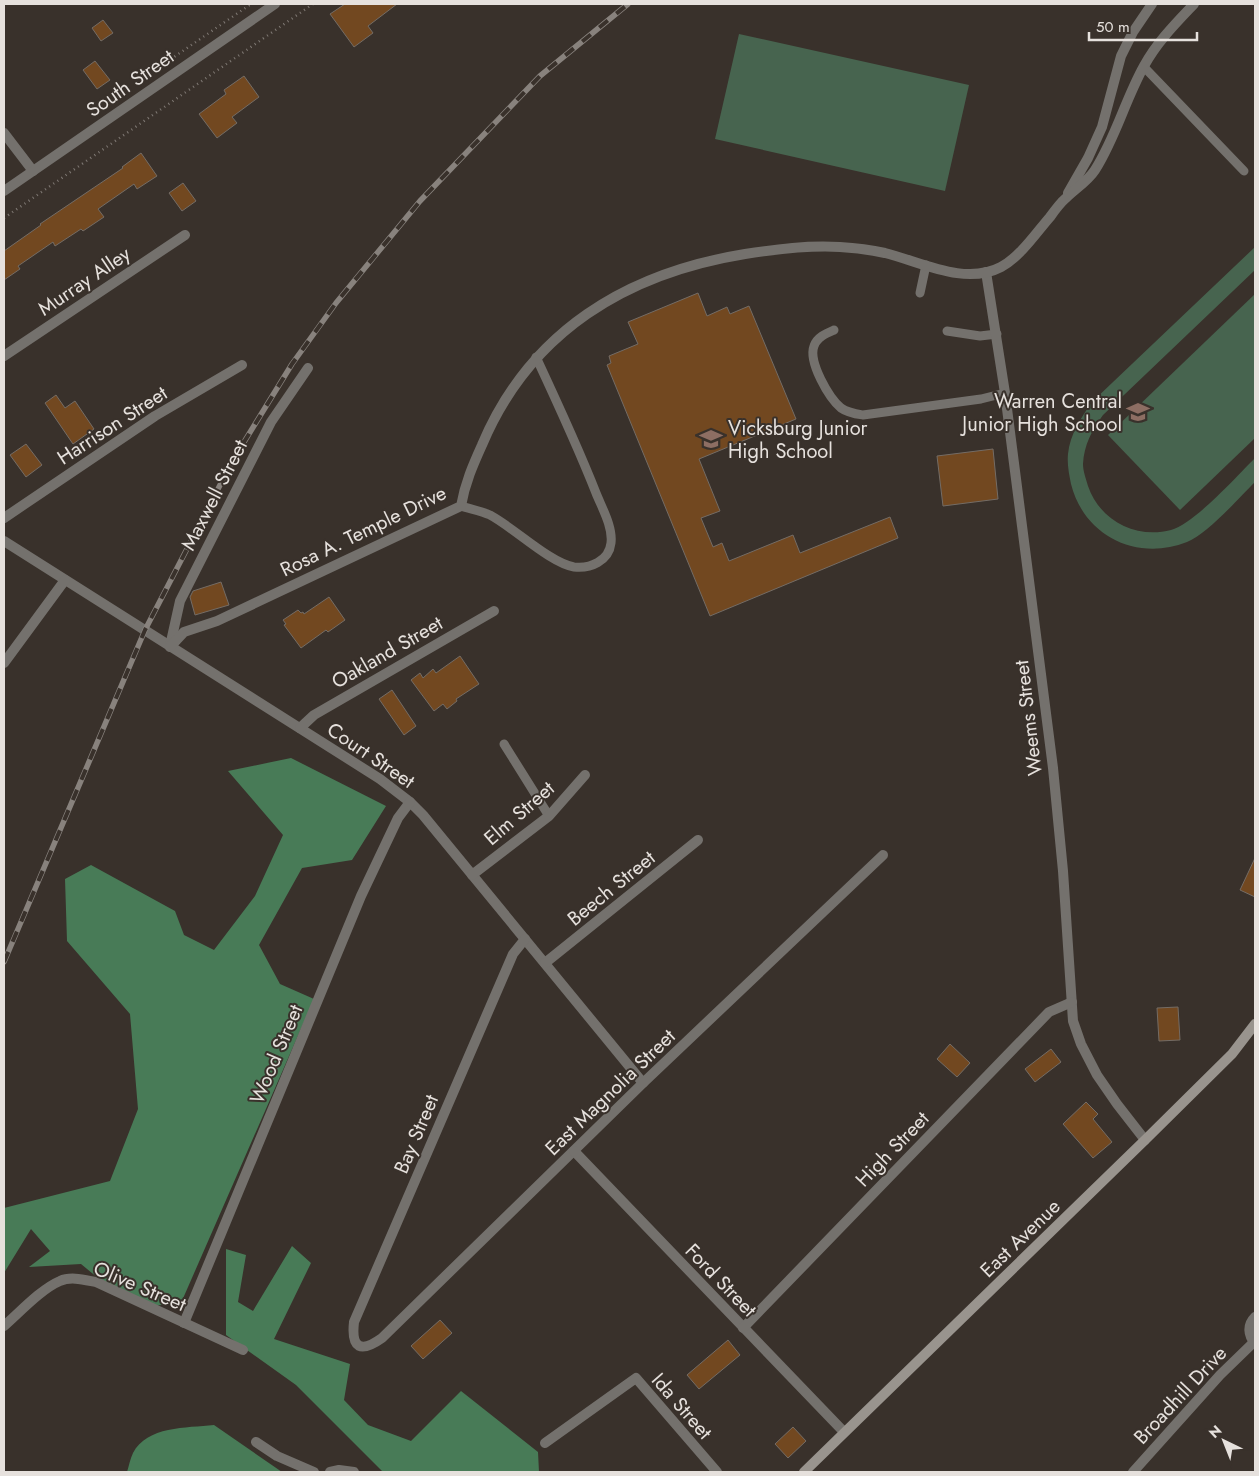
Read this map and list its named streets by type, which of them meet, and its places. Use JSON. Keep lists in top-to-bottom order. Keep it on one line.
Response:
{"streets":{"street":["South Street","Murray Alley","Harrison Street","Maxwell Street","Rosa A. Temple Drive","Oakland Street","Weems Street","Court Street","Elm Street","Beech Street","Wood Street","East Magnolia Street","Bay Street","High Street","East Avenue","Ford Street","Olive Street","Broadhill Drive","Ida Street"]},"crossings":[["Maxwell Street","Rosa A. Temple Drive"],["Maxwell Street","Court Street"],["Rosa A. Temple Drive","Weems Street"],["Rosa A. Temple Drive","Court Street"],["Oakland Street","Court Street"],["Weems Street","High Street"],["Weems Street","East Avenue"],["Court Street","Elm Street"],["Court Street","Beech Street"],["Court Street","Wood Street"],["Court Street","East Magnolia Street"],["Court Street","Bay Street"],["Wood Street","Olive Street"],["East Magnolia Street","Bay Street"],["East Magnolia Street","Ford Street"],["High Street","Ford Street"],["East Avenue","Ford Street"]],"places":{"school or university":["Warren Central Junior High School","Vicksburg Junior High School"]},"scale_bar":"50 m","north":"top left"}
